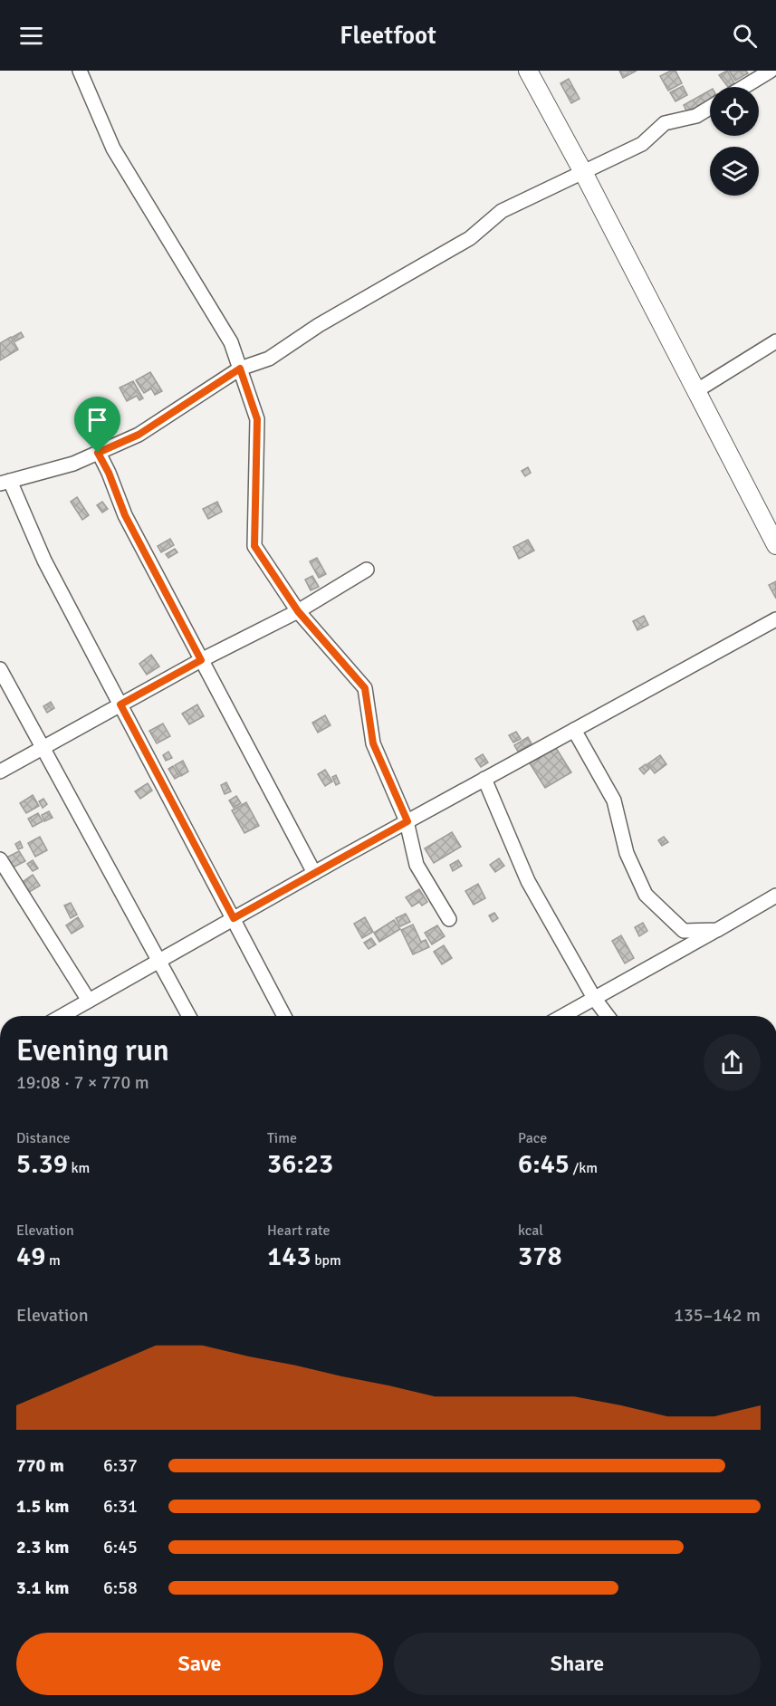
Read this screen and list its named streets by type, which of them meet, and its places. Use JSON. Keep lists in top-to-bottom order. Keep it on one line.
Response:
{"page":{"header":"Fleetfoot","heading":["Evening run","19:08 · 7 × 770 m"],"stats":[["Distance","5.39 km"],["Time","36:23"],["Pace","6:45 /km"],["Elevation","49 m"],["Heart rate","143 bpm"],["kcal","378"]],"chart":["Elevation","135–142 m"],"list":[{"name":"770 m","note":"6:37"},{"name":"1.5 km","note":"6:31"},{"name":"2.3 km","note":"6:45"},{"name":"3.1 km","note":"6:58"}],"buttons":["Save","Share"]}}
